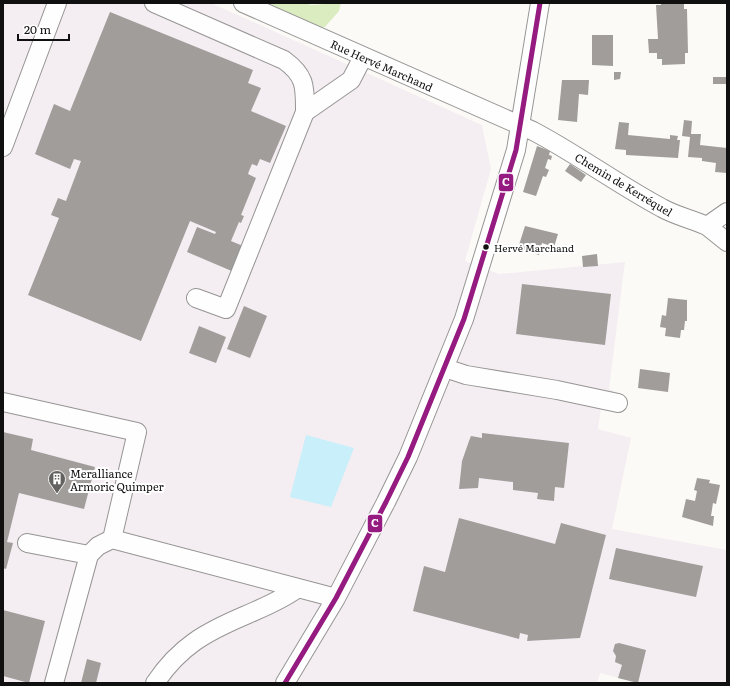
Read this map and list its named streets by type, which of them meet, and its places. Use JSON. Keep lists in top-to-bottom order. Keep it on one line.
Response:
{"streets":{"street":["Rue Hervé Marchand","Chemin de Kerréquel"]},"crossings":[["Rue Hervé Marchand","Chemin de Kerréquel"]],"places":{"other":["Hervé Marchand"],"building":["Meralliance Armoric Quimper"]},"lines":["transit line C"],"scale_bar":"20 m"}
